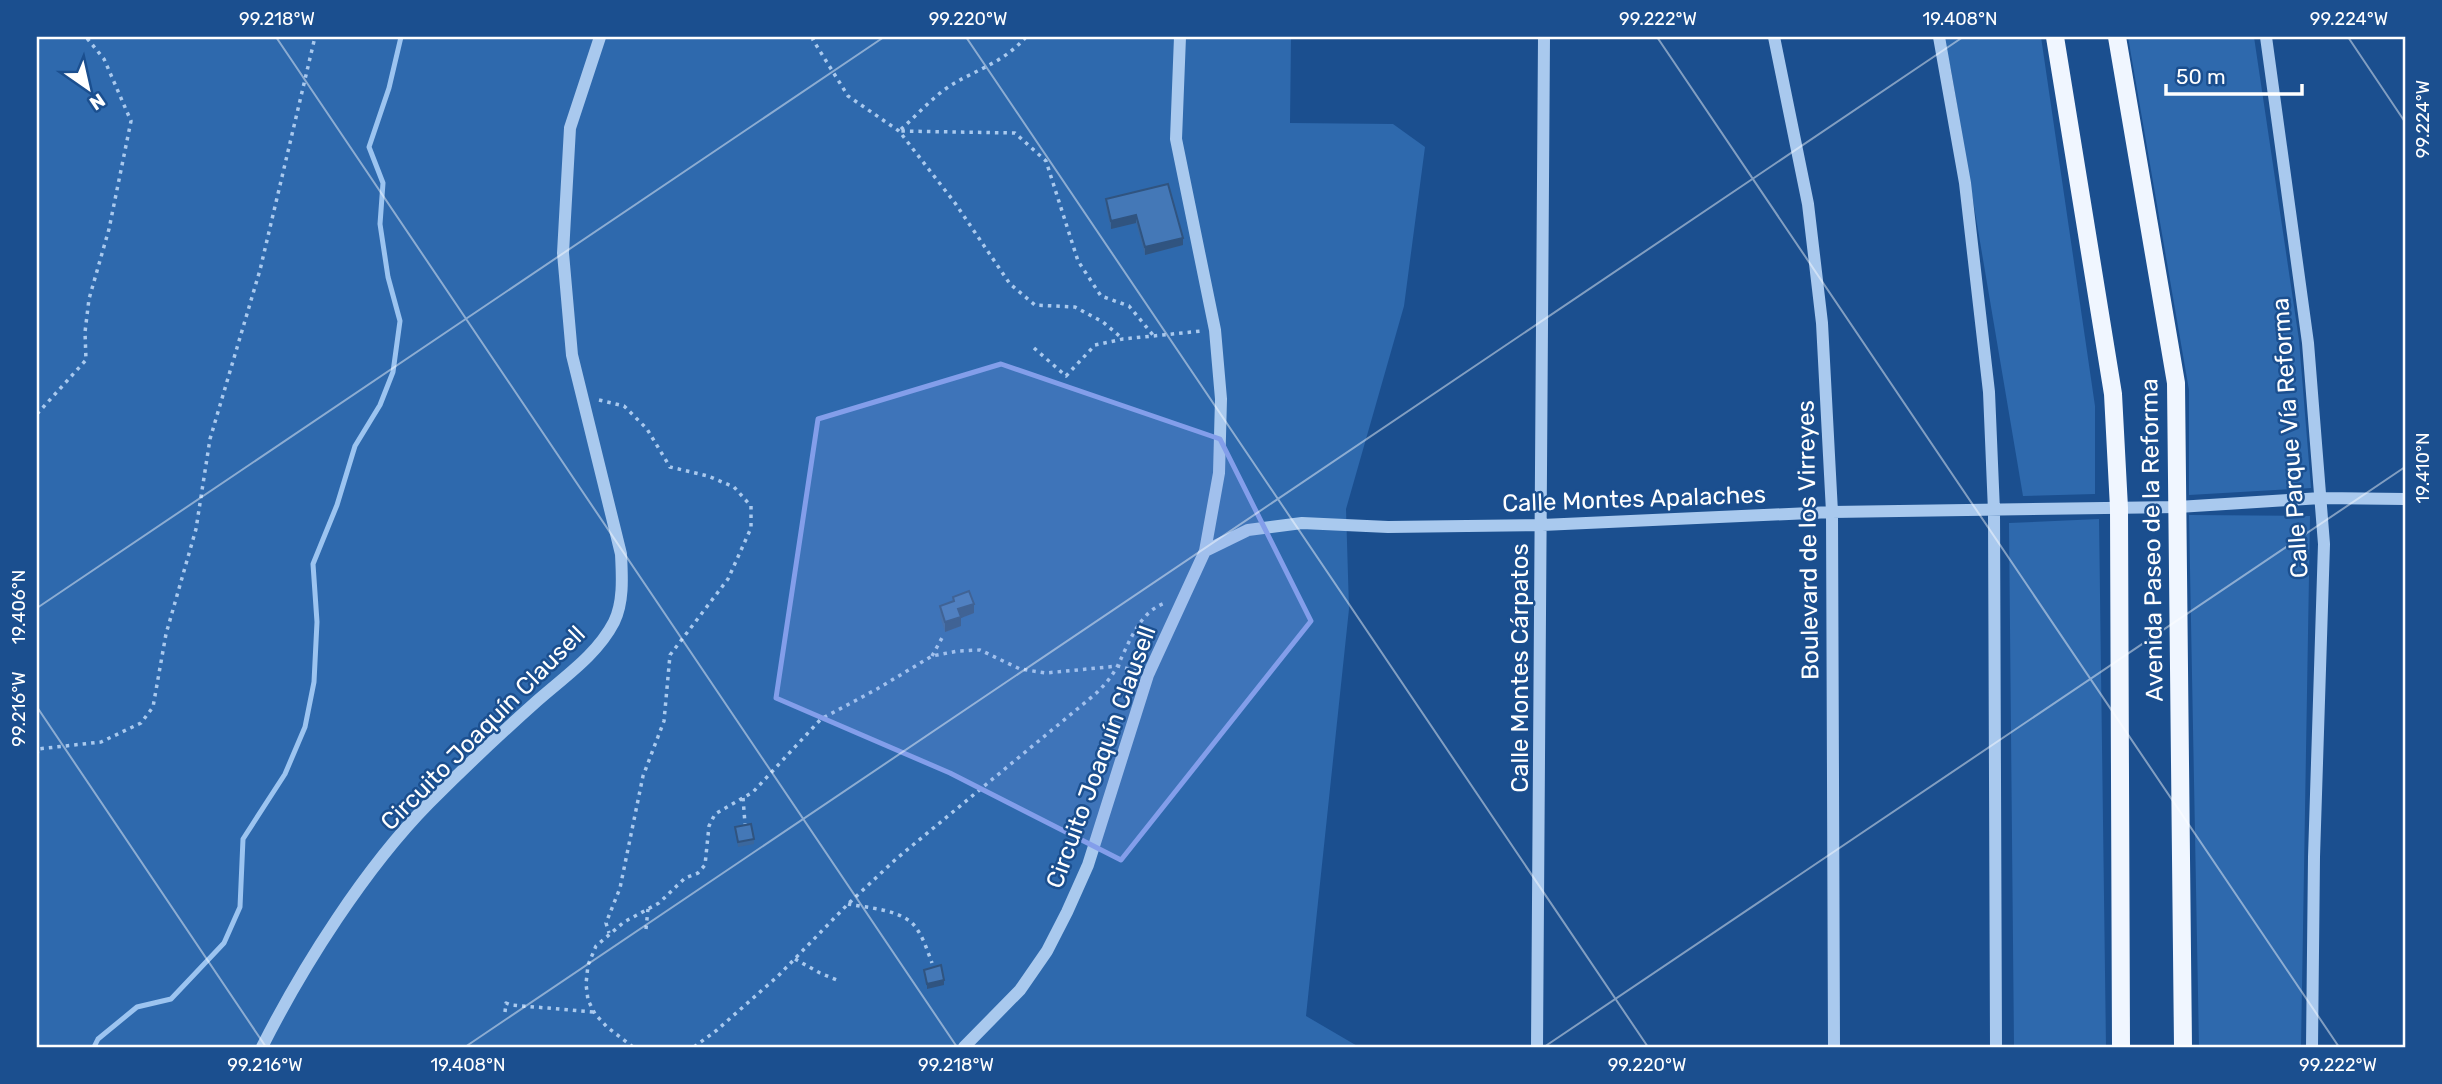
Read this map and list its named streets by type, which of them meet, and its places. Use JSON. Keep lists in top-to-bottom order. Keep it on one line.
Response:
{"streets":{"main road":["Avenida Paseo de la Reforma"],"street":["Calle Parque Vía Reforma","Calle Montes Apalaches","Boulevard de los Virreyes","Calle Montes Cárpatos","Circuito Joaquín Clausell"]},"crossings":[["Calle Parque Vía Reforma","Calle Montes Apalaches"],["Calle Montes Apalaches","Boulevard de los Virreyes"],["Calle Montes Apalaches","Avenida Paseo de la Reforma"],["Calle Montes Apalaches","Calle Montes Cárpatos"],["Calle Montes Apalaches","Circuito Joaquín Clausell"]],"scale_bar":"50 m","north":"bottom right","coordinates":["99.218°W","99.220°W","99.222°W","19.408°N","99.224°W","19.410°N","19.406°N","99.216°W"]}
